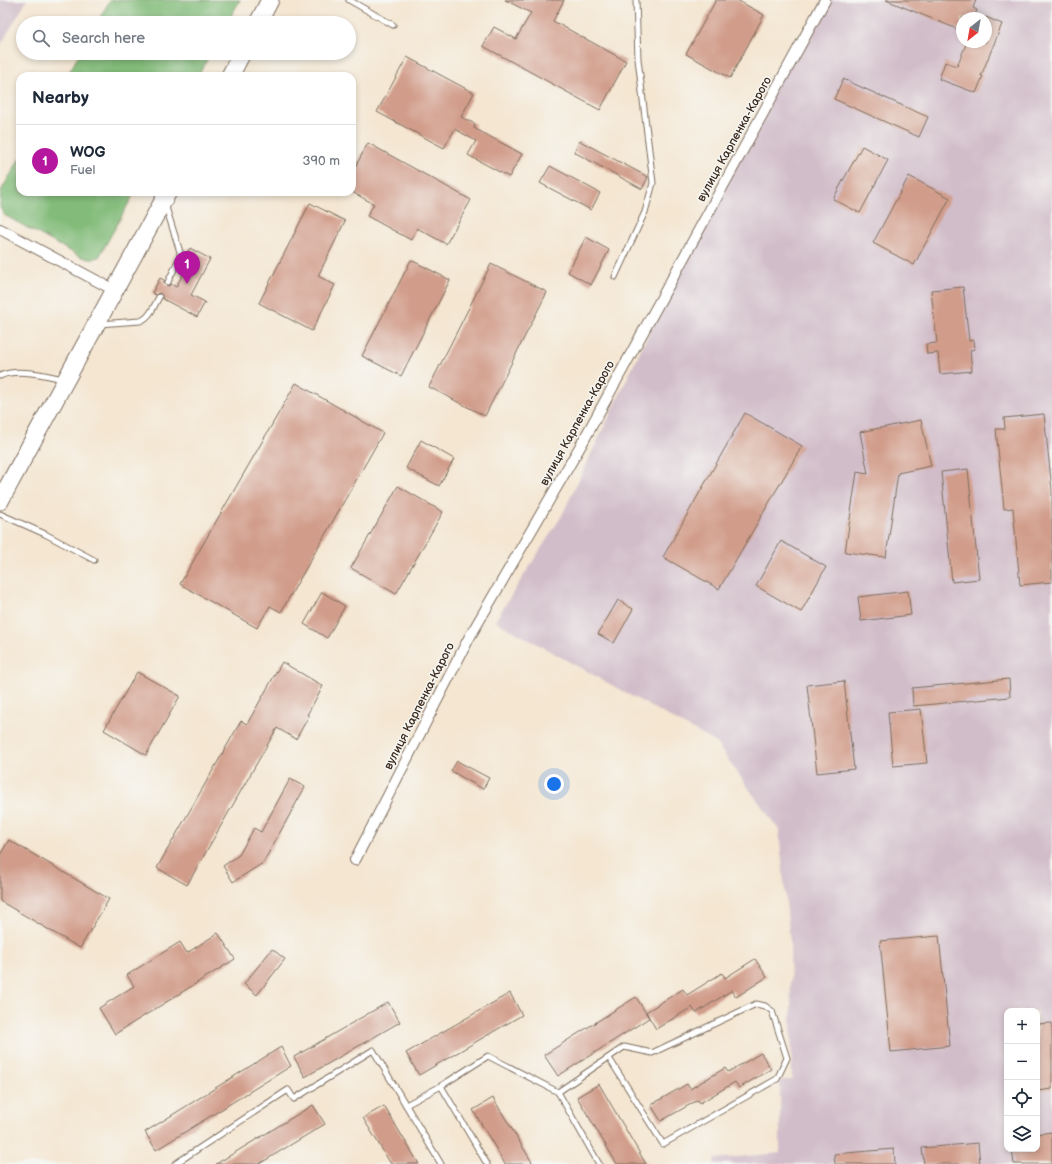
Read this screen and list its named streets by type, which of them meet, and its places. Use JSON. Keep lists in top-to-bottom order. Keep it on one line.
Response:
{"streets":{"street":["вулиця Карпенка-Карого"]},"north":"bottom left","page":{"search":"Search here","heading":"Nearby","list":[{"mark":"1","name":"WOG","note":"Fuel","value":"390 m"}],"pins":"1","map_buttons":["+","−"]}}
